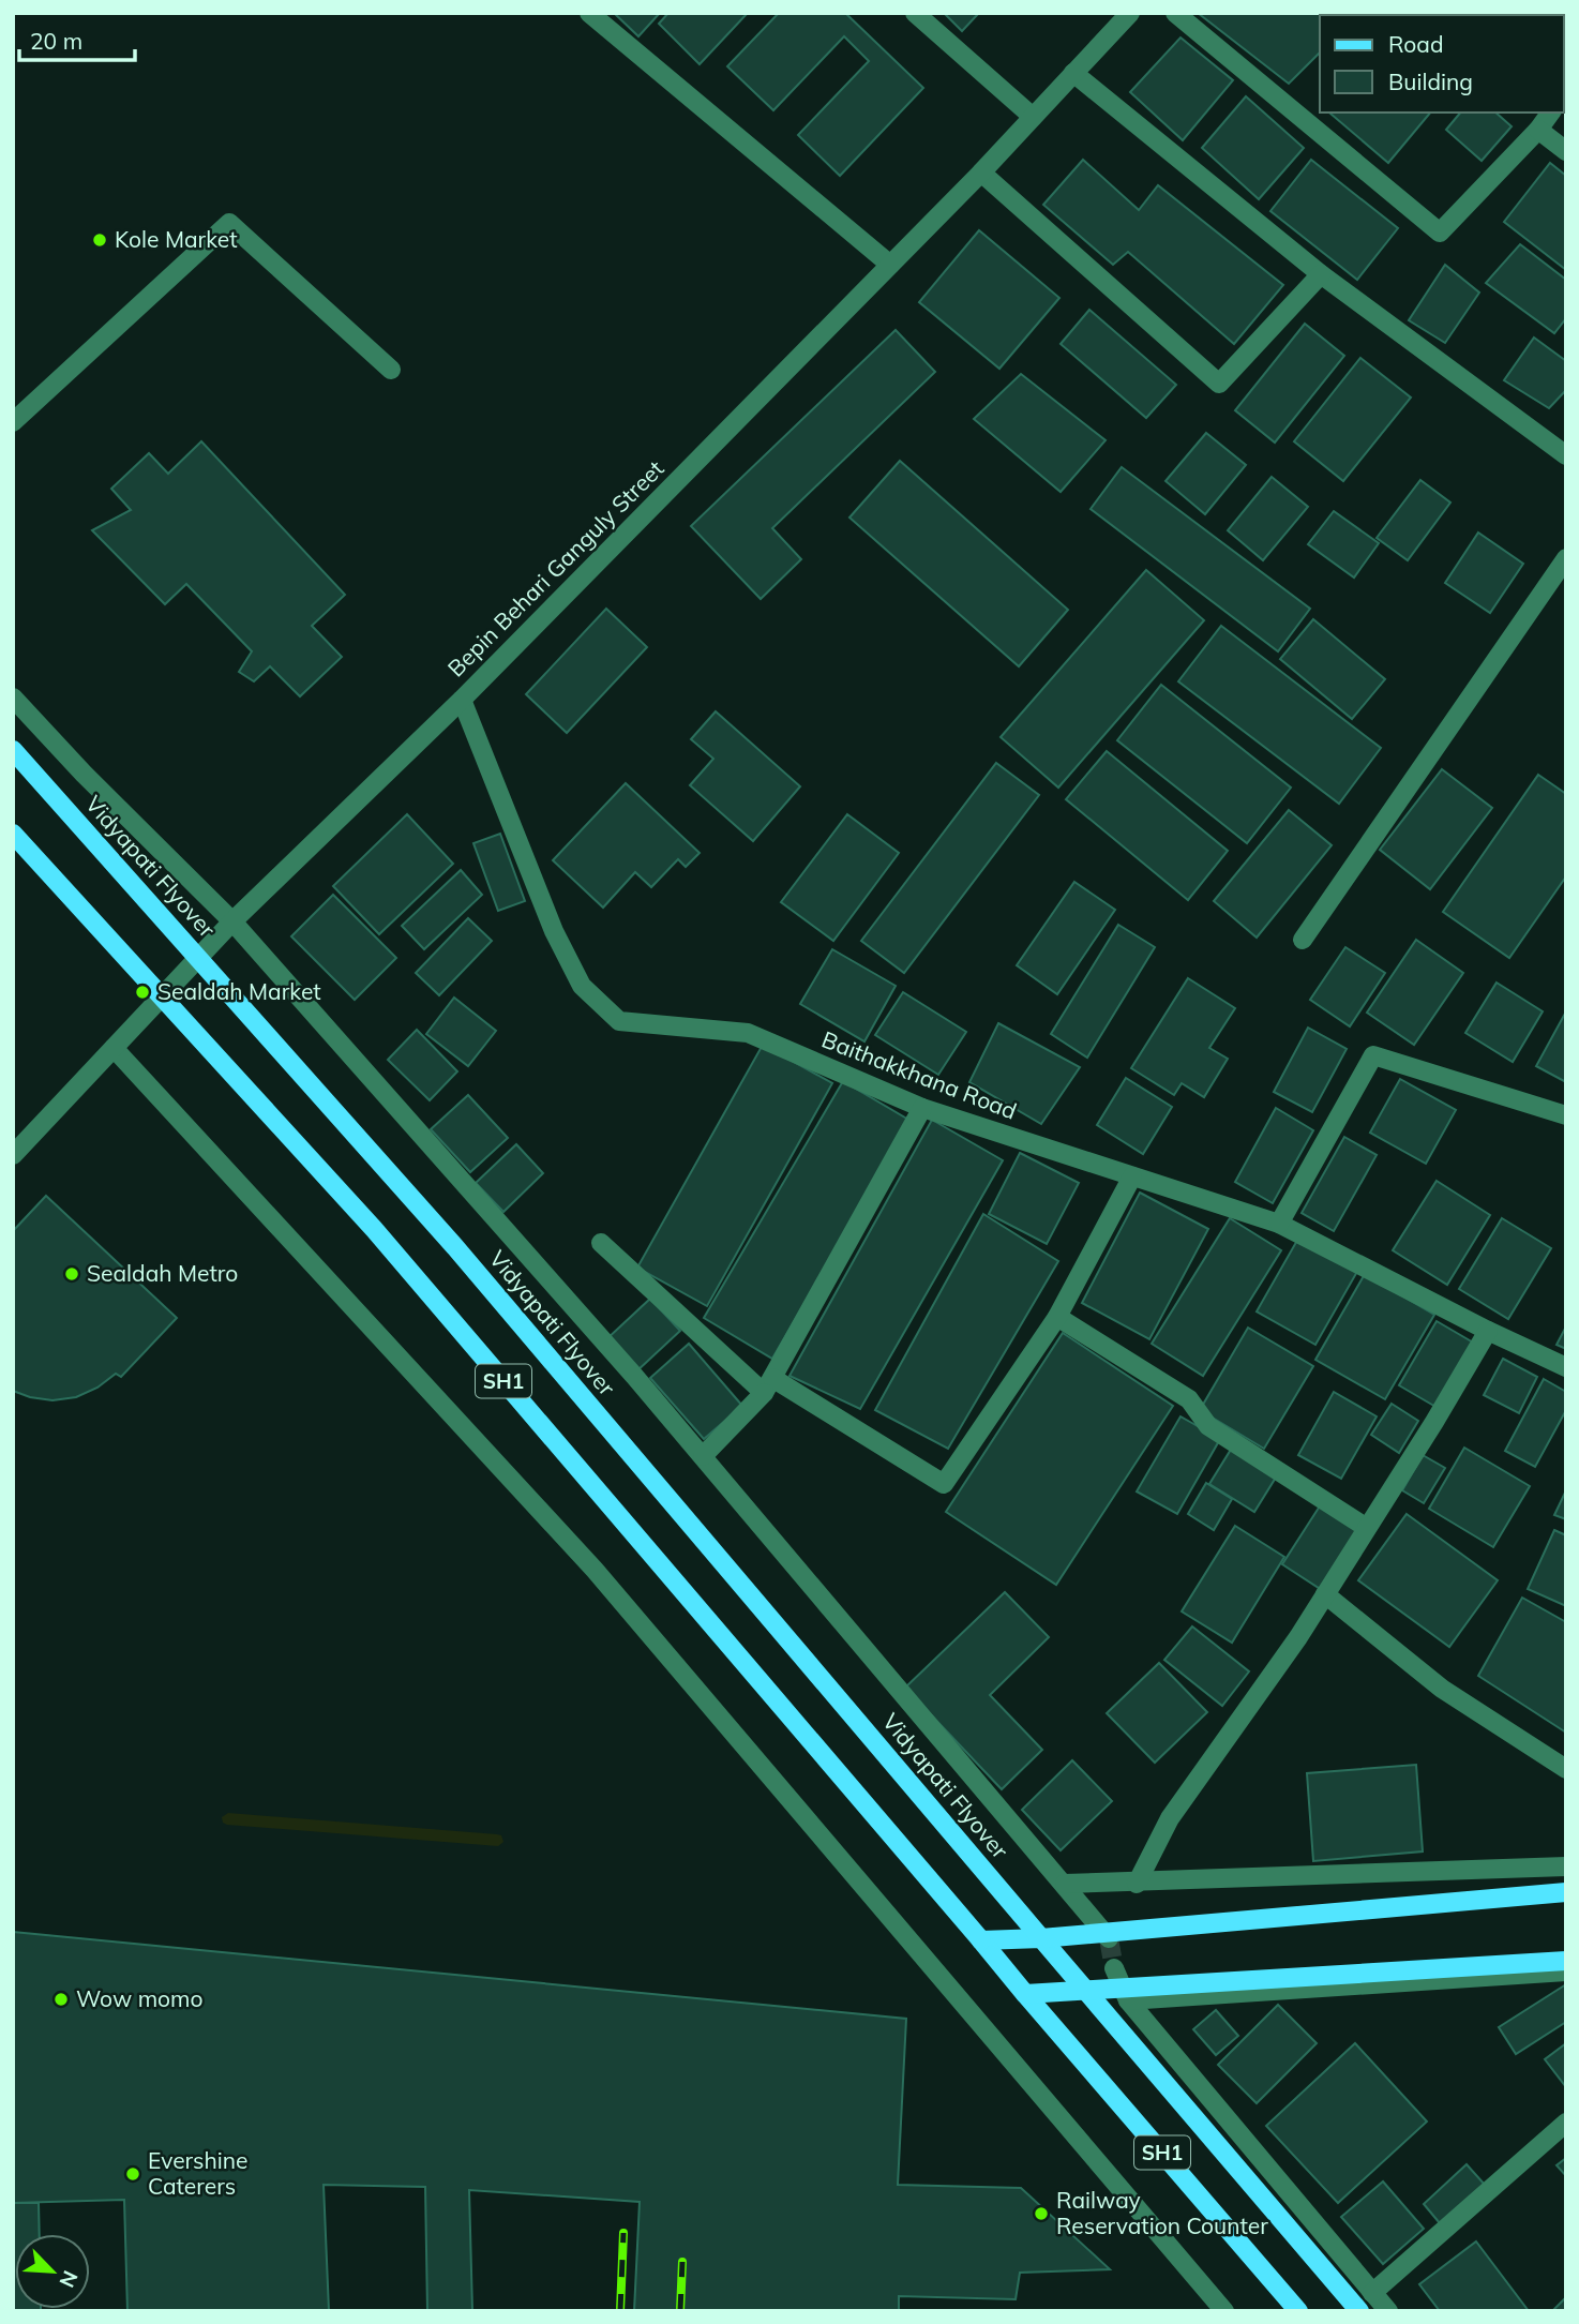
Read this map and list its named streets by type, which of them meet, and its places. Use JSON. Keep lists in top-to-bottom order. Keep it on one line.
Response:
{"streets":{"main road":["Vidyapati Flyover","SH1"],"street":["Bepin Behari Ganguly Street","Baithakkhana Road"]},"crossings":[["Bepin Behari Ganguly Street","Baithakkhana Road"]],"places":["Kole Market","Sealdah Market","Sealdah Metro","Wow momo","Evershine Caterers","Railway Reservation Counter"],"legend":["Road","Building"],"scale_bar":"20 m","north":"bottom right"}
